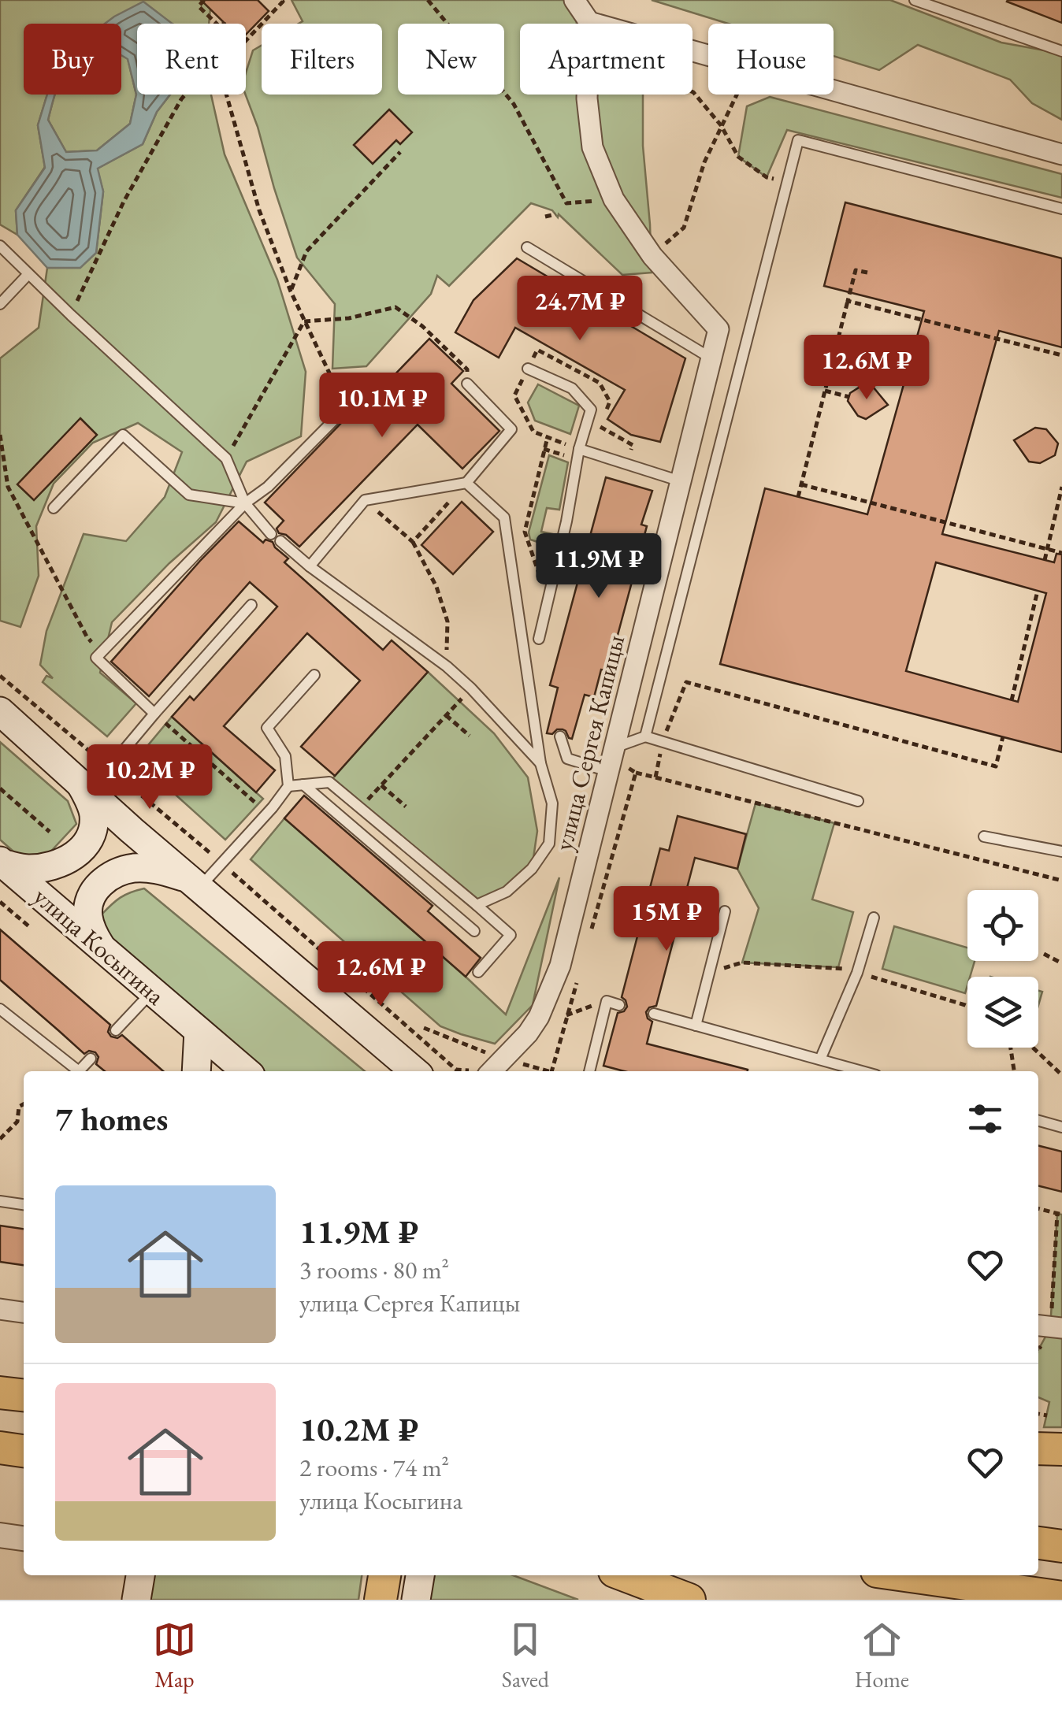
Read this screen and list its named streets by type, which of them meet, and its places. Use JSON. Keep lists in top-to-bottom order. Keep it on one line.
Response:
{"streets":{"main road":["улица Косыгина"],"street":["улица Сергея Капицы"]},"page":{"chip":["Buy","Rent","Filters","New","Apartment","House"],"price":["24.7M ₽","12.6M ₽","10.1M ₽","11.9M ₽","10.2M ₽","15M ₽","12.6M ₽"],"heading":"7 homes","list":[{"name":"11.9M ₽","note":"3 rooms · 80 m² · улица Сергея Капицы"},{"name":"10.2M ₽","note":"2 rooms · 74 m² · улица Косыгина"}],"tabs":["Map","Saved","Home"]}}
